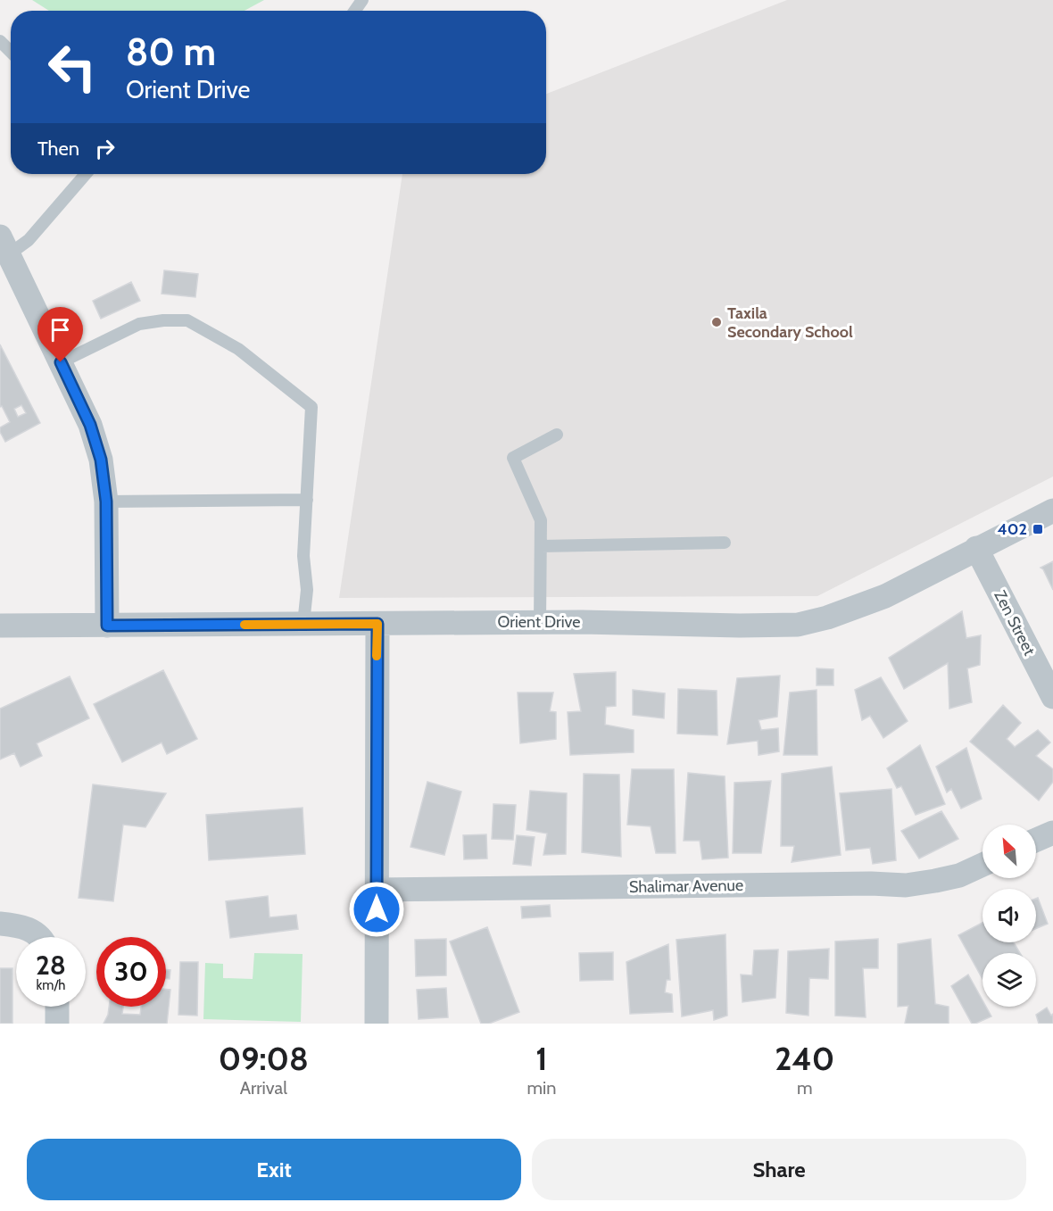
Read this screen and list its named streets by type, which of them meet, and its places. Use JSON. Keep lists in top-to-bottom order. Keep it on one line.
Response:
{"streets":{"street":["Orient Drive","Zen Street","Shalimar Avenue"]},"crossings":[["Orient Drive","Zen Street"]],"places":{"other":["Taxila Secondary School"],"transit":["402"]},"north":"top left","page":{"turn":["80 m","Orient Drive"],"then":"Then","speed":"28 km/h","limit":"30","eta":["09:08","Arrival","1","min","240","m"],"buttons":["Exit","Share"]}}
